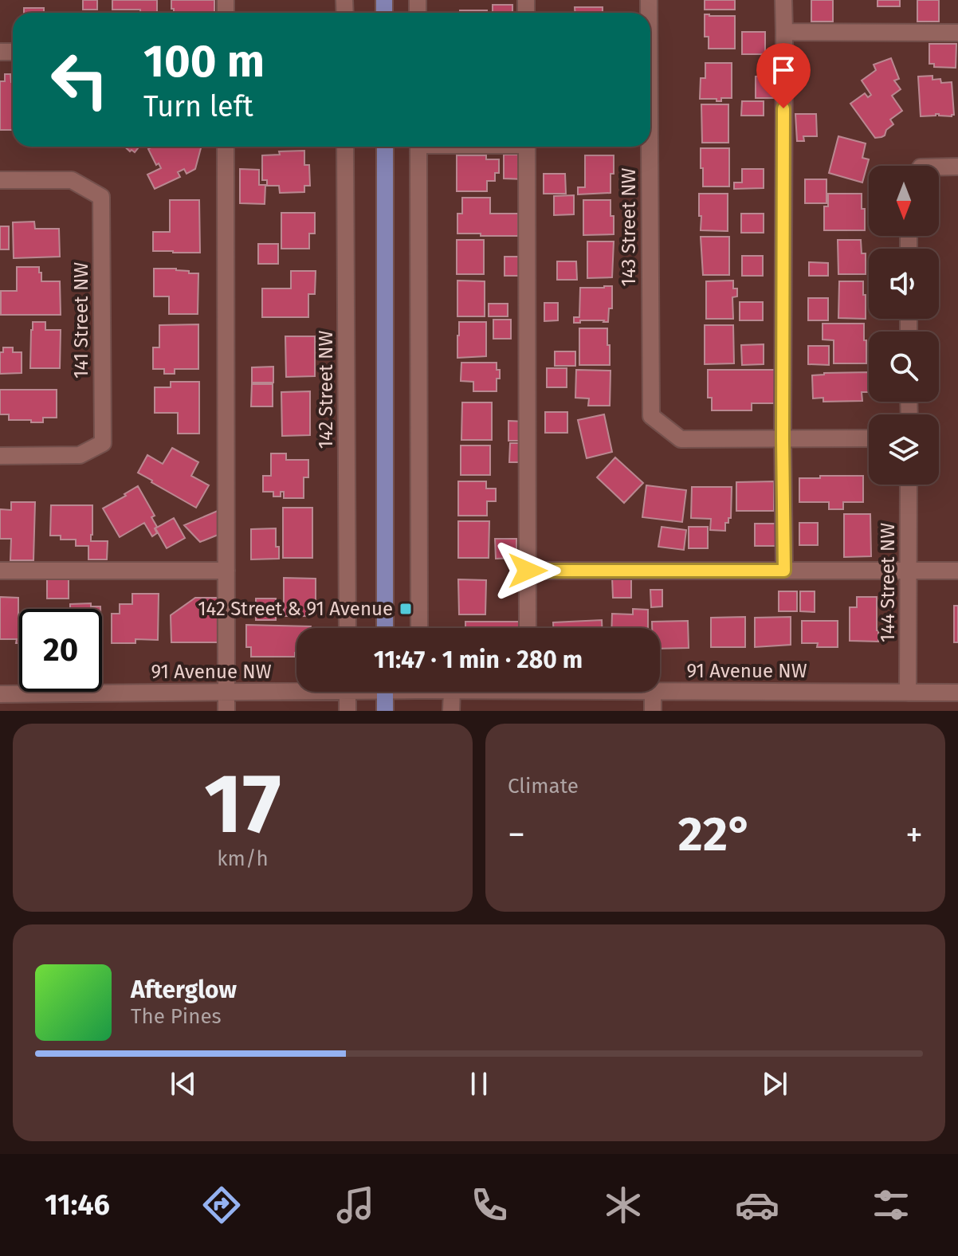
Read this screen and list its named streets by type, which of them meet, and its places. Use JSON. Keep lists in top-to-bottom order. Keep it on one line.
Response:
{"streets":{"street":["143 Street NW","141 Street NW","142 Street NW","144 Street NW","91 Avenue NW"]},"crossings":[["144 Street NW","91 Avenue NW"]],"places":{"transit":["142 Street & 91 Avenue"]},"north":"bottom","page":{"turn":["100 m","Turn left"],"limit":"20","trip":"11:47 · 1 min · 280 m","tile":[["17","km/h"],"Climate"],"heat":["−","22°","+"],"song":["Afterglow","The Pines"],"tabs":"11:46"}}
